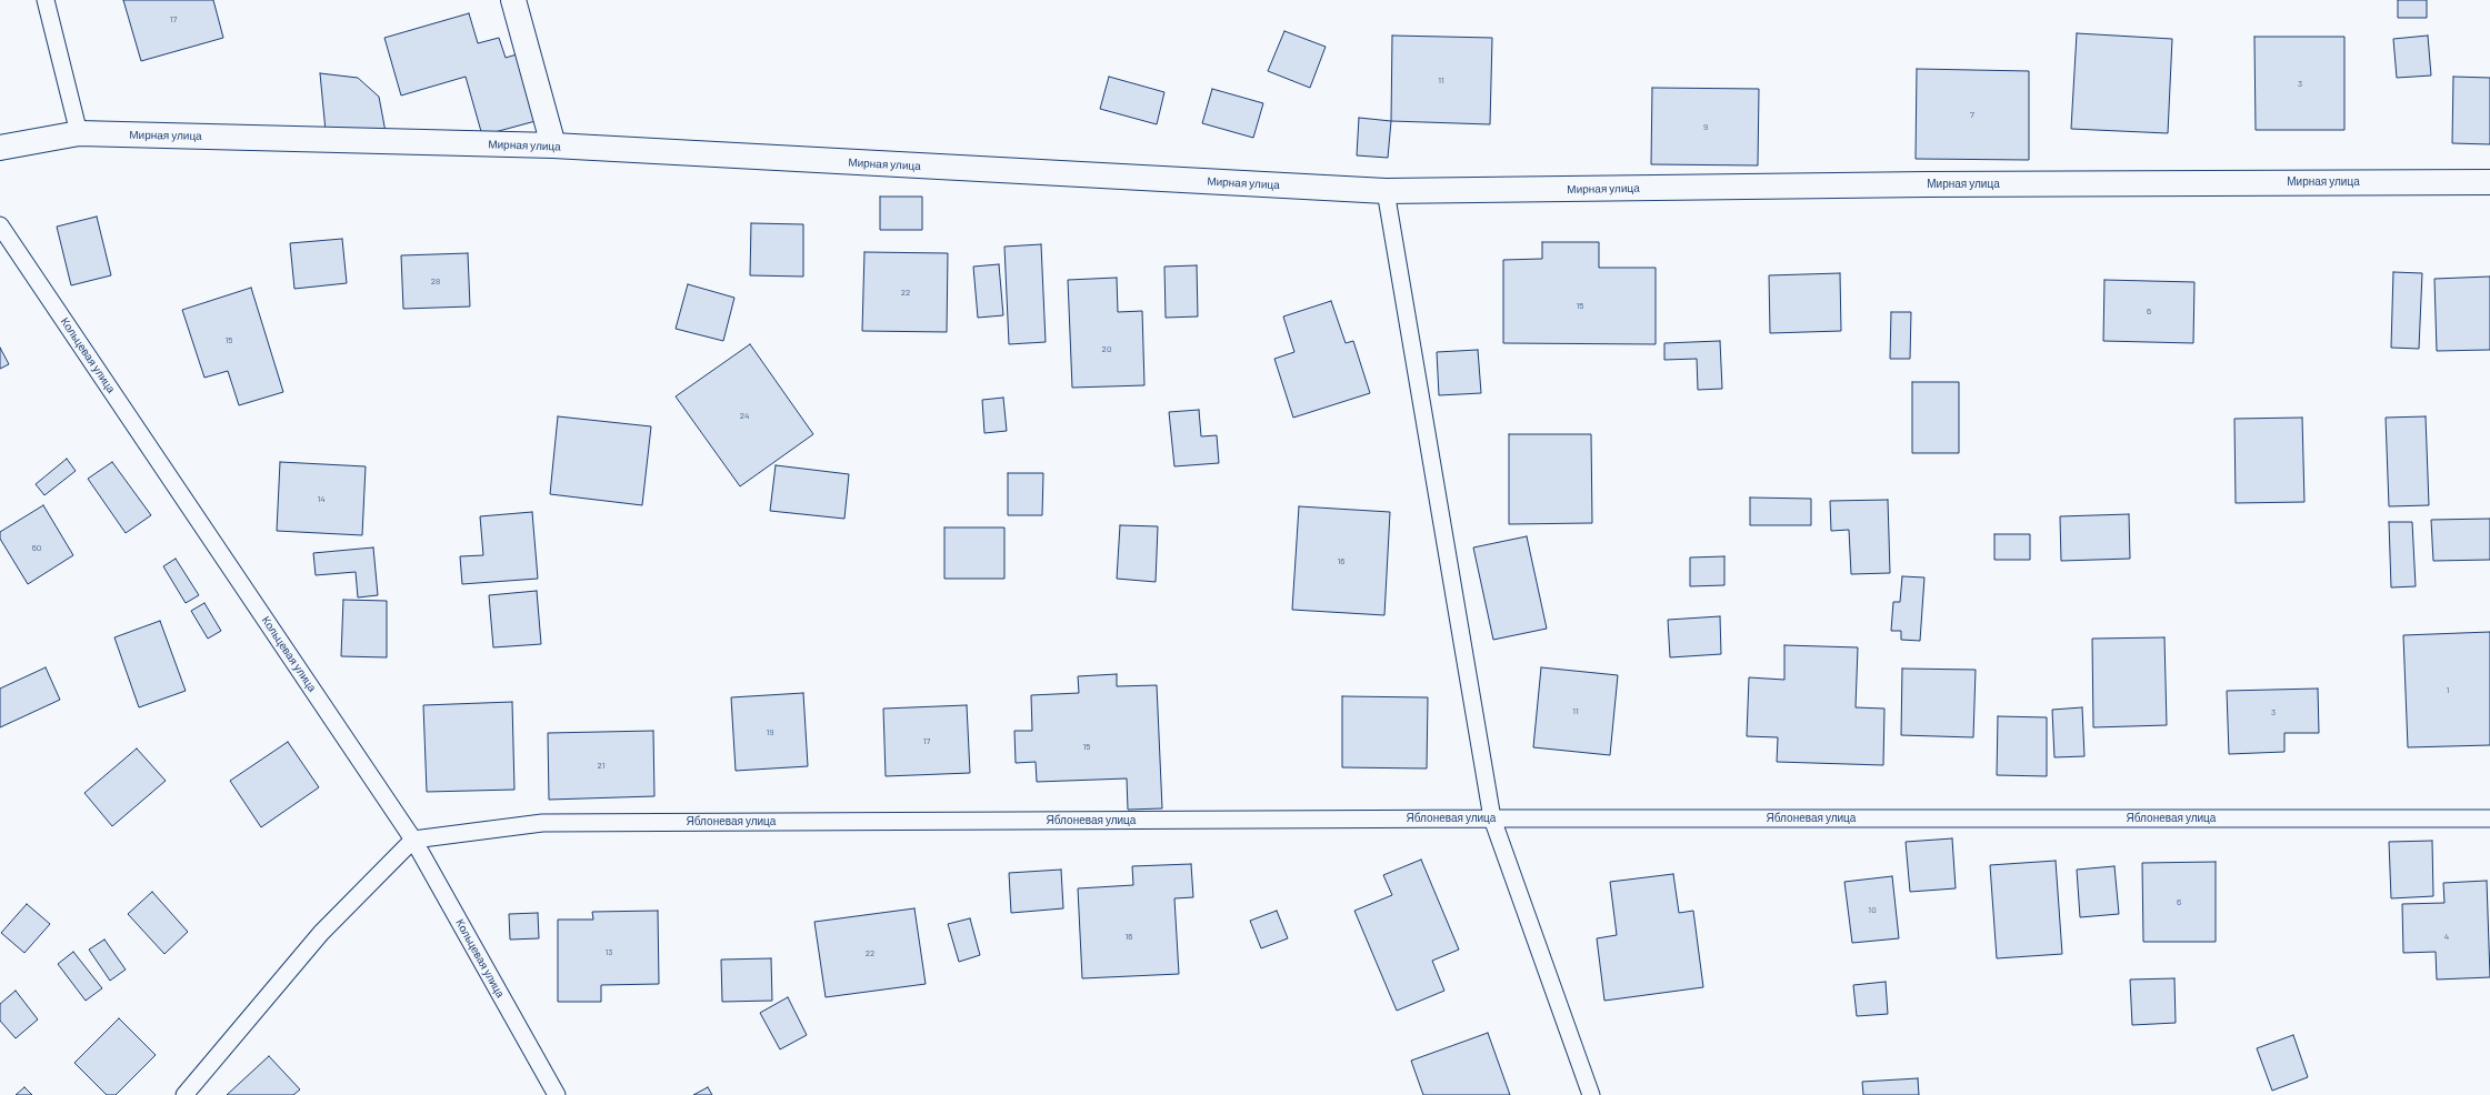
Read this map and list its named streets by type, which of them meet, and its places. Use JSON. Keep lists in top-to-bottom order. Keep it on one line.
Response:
{"streets":{"street":["Мирная улица"],"lane":["Кольцевая улица","Яблоневая улица"]},"crossings":[["Кольцевая улица","Яблоневая улица"]],"house_numbers":["17","11","3","7","9","28","22","15","6","15","20","24","14","60","16","1","11","3","19","17","15","21","6","10","16","4","13","22"]}
